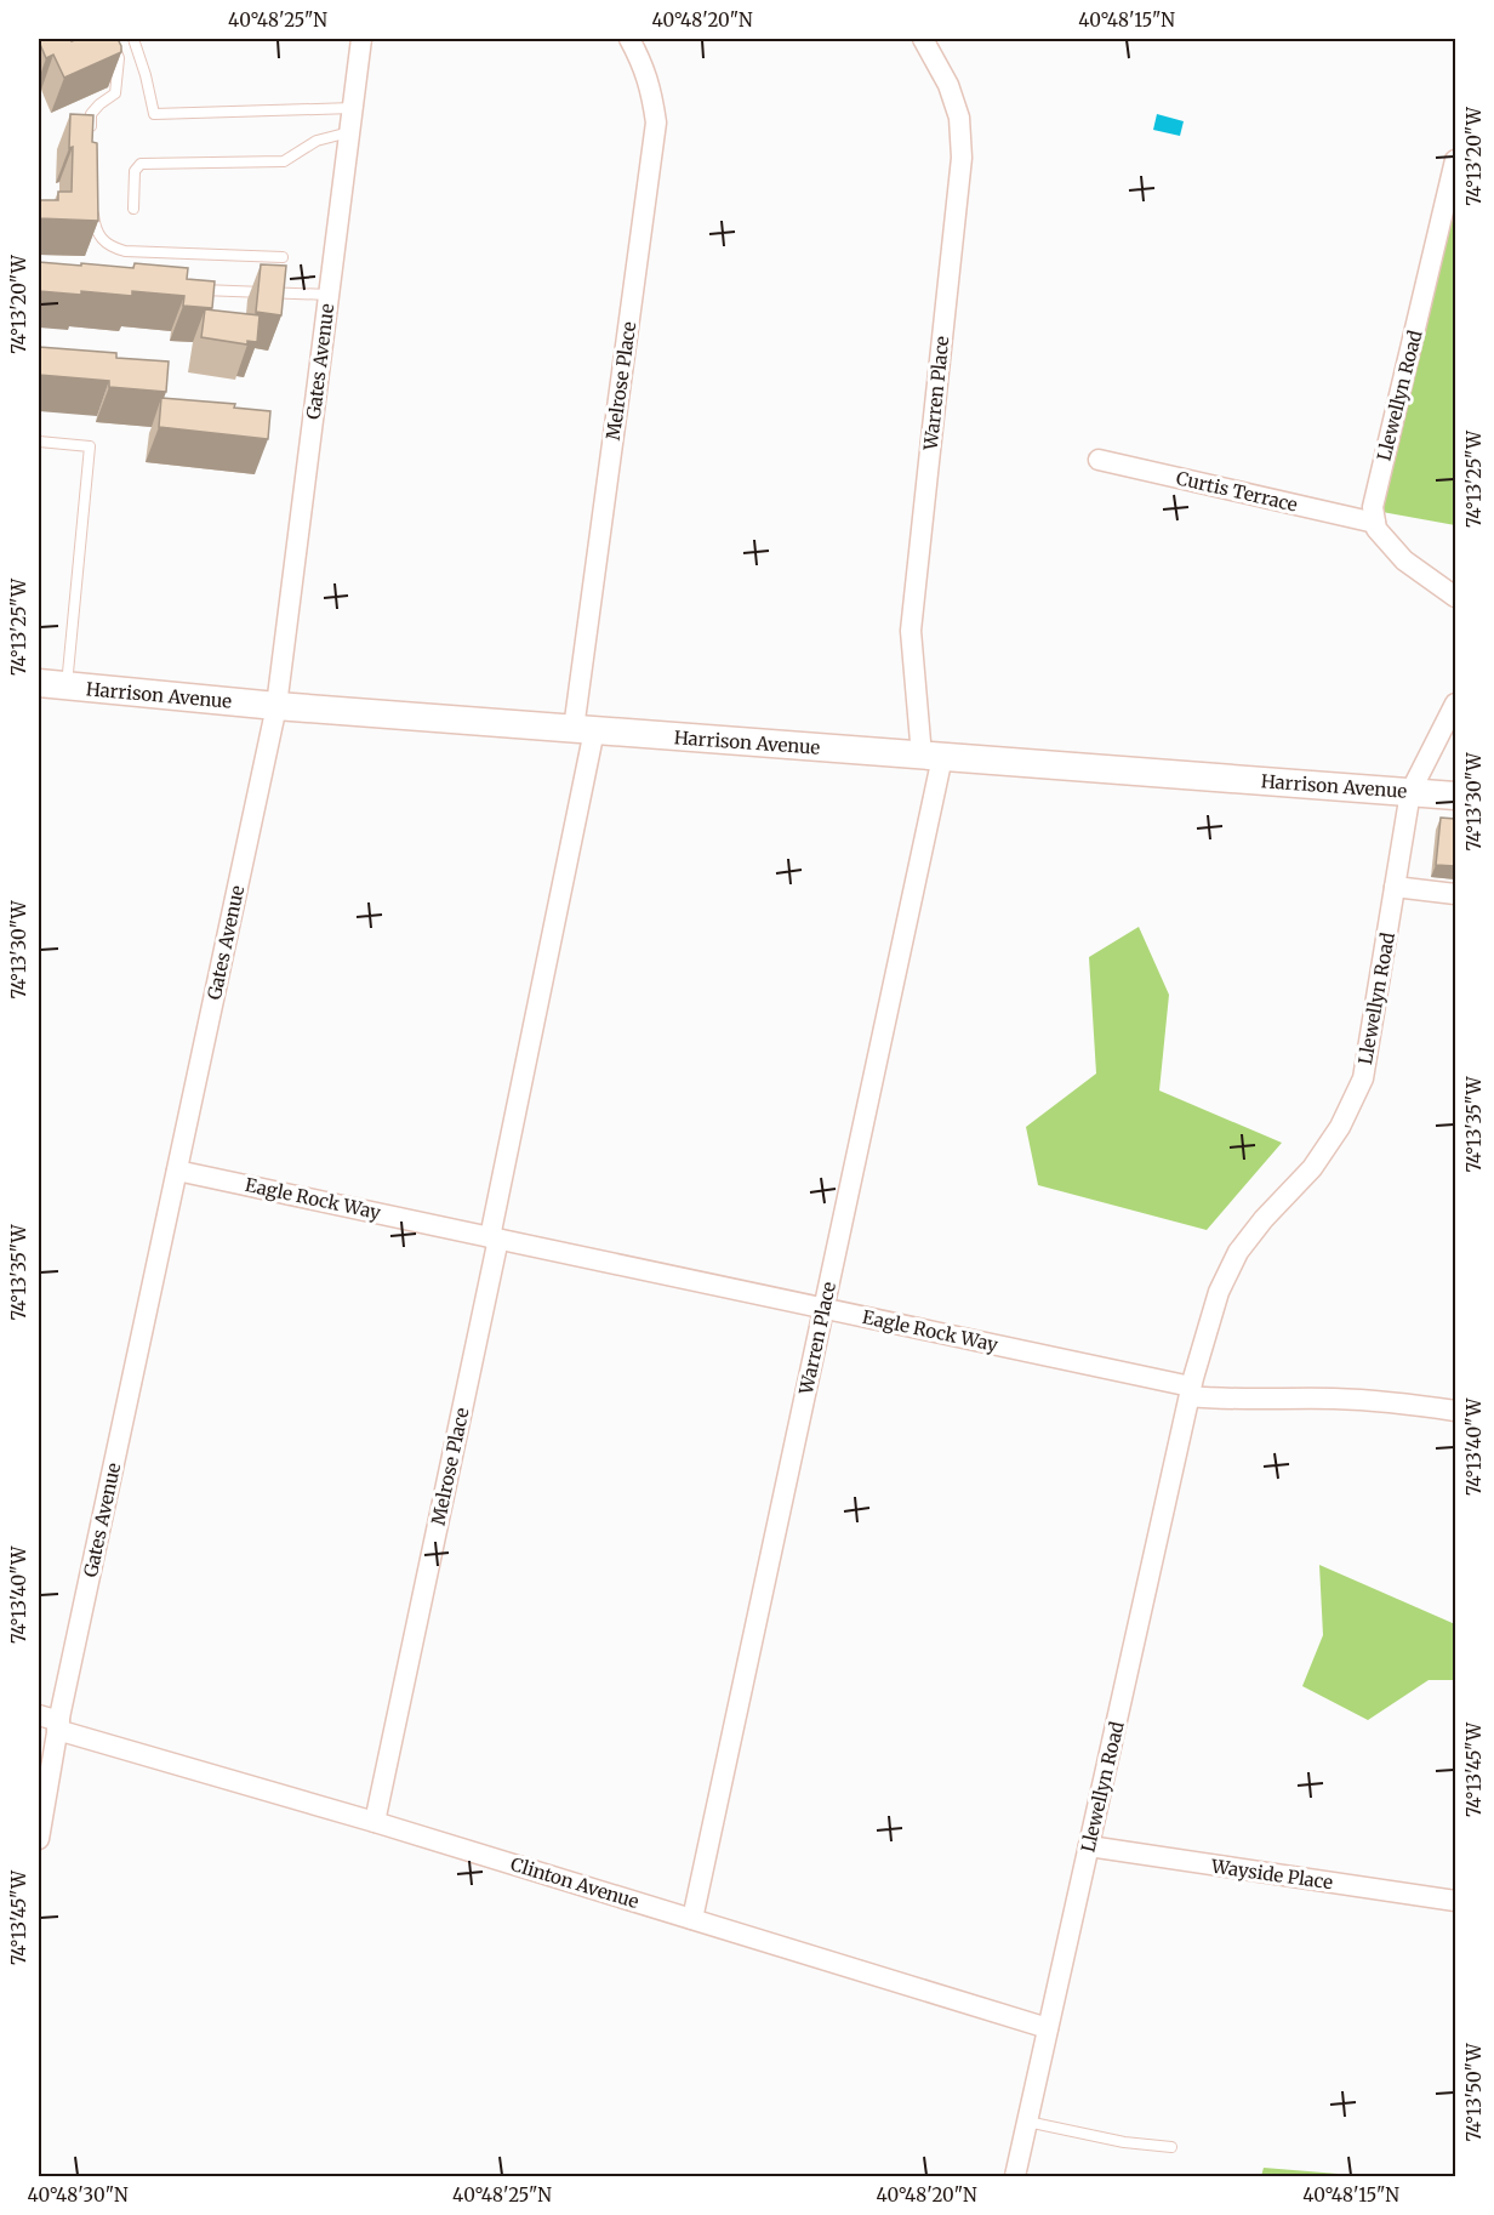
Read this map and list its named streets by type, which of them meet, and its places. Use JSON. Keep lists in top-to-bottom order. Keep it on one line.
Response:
{"streets":{"street":["Gates Avenue","Melrose Place","Warren Place","Llewellyn Road","Curtis Terrace","Harrison Avenue","Eagle Rock Way","Wayside Place","Clinton Avenue"]},"crossings":[["Gates Avenue","Harrison Avenue"],["Gates Avenue","Eagle Rock Way"],["Gates Avenue","Clinton Avenue"],["Melrose Place","Harrison Avenue"],["Melrose Place","Eagle Rock Way"],["Melrose Place","Clinton Avenue"],["Warren Place","Harrison Avenue"],["Warren Place","Eagle Rock Way"],["Warren Place","Clinton Avenue"],["Llewellyn Road","Curtis Terrace"],["Llewellyn Road","Harrison Avenue"],["Llewellyn Road","Eagle Rock Way"],["Llewellyn Road","Wayside Place"],["Llewellyn Road","Clinton Avenue"]],"coordinates":["40°48'25\"N","40°48'20\"N","40°48'15\"N","74°13'20\"W","74°13'25\"W","74°13'30\"W","74°13'35\"W","74°13'40\"W","74°13'45\"W","74°13'50\"W","40°48'30\"N"]}
